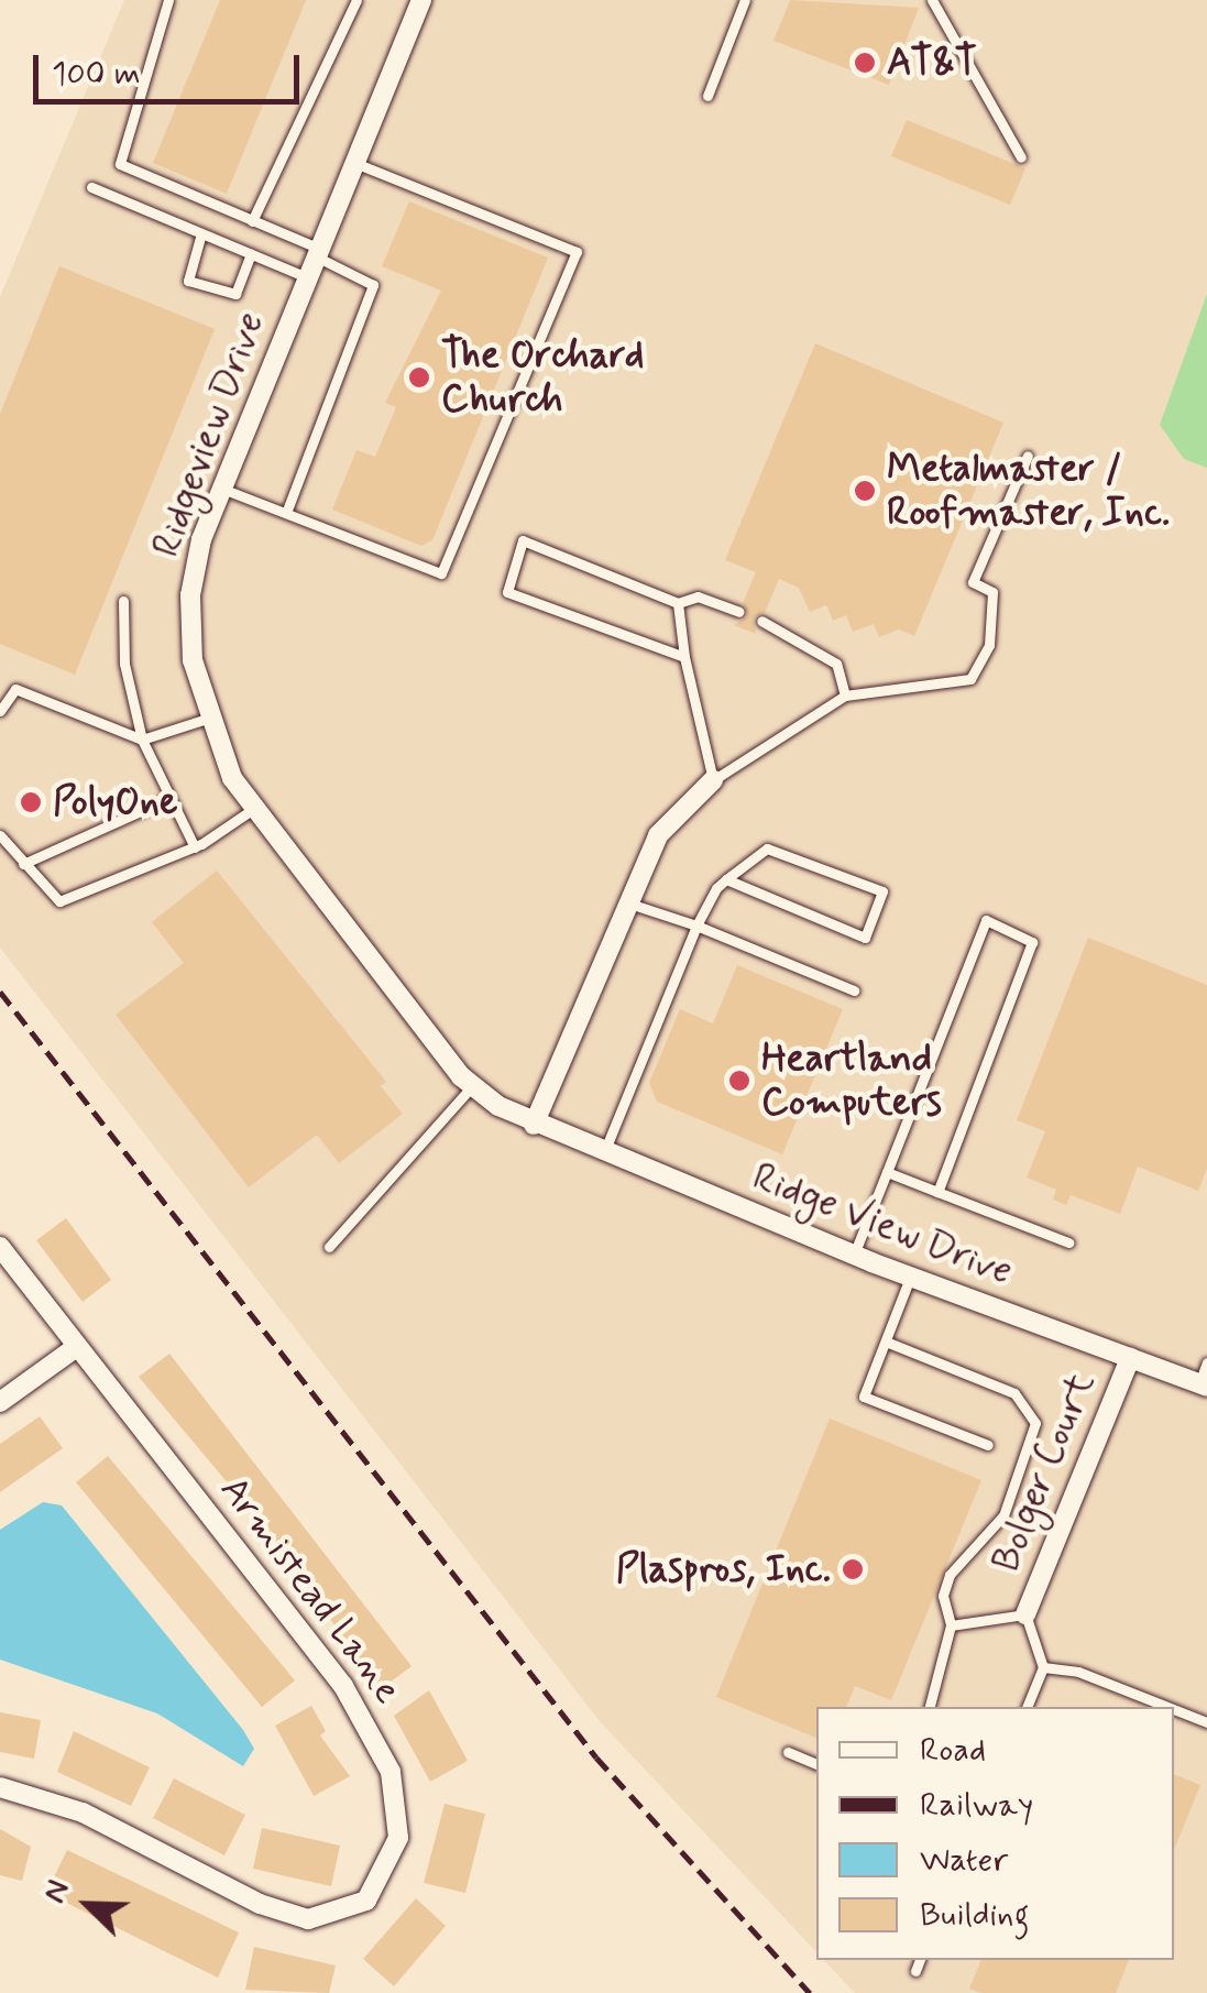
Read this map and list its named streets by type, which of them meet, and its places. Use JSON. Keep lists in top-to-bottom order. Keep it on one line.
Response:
{"streets":{"street":["Ridgeview Drive","Ridge View Drive","Bolger Court","Armistead Lane"]},"crossings":[["Ridgeview Drive","Ridge View Drive"],["Ridge View Drive","Bolger Court"]],"places":["AT&T","The Orchard Church","Metalmaster / Roofmaster, Inc.","PolyOne","Heartland Computers","Plaspros, Inc."],"legend":["Road","Railway","Water","Building"],"scale_bar":"100 m","north":"top left"}
